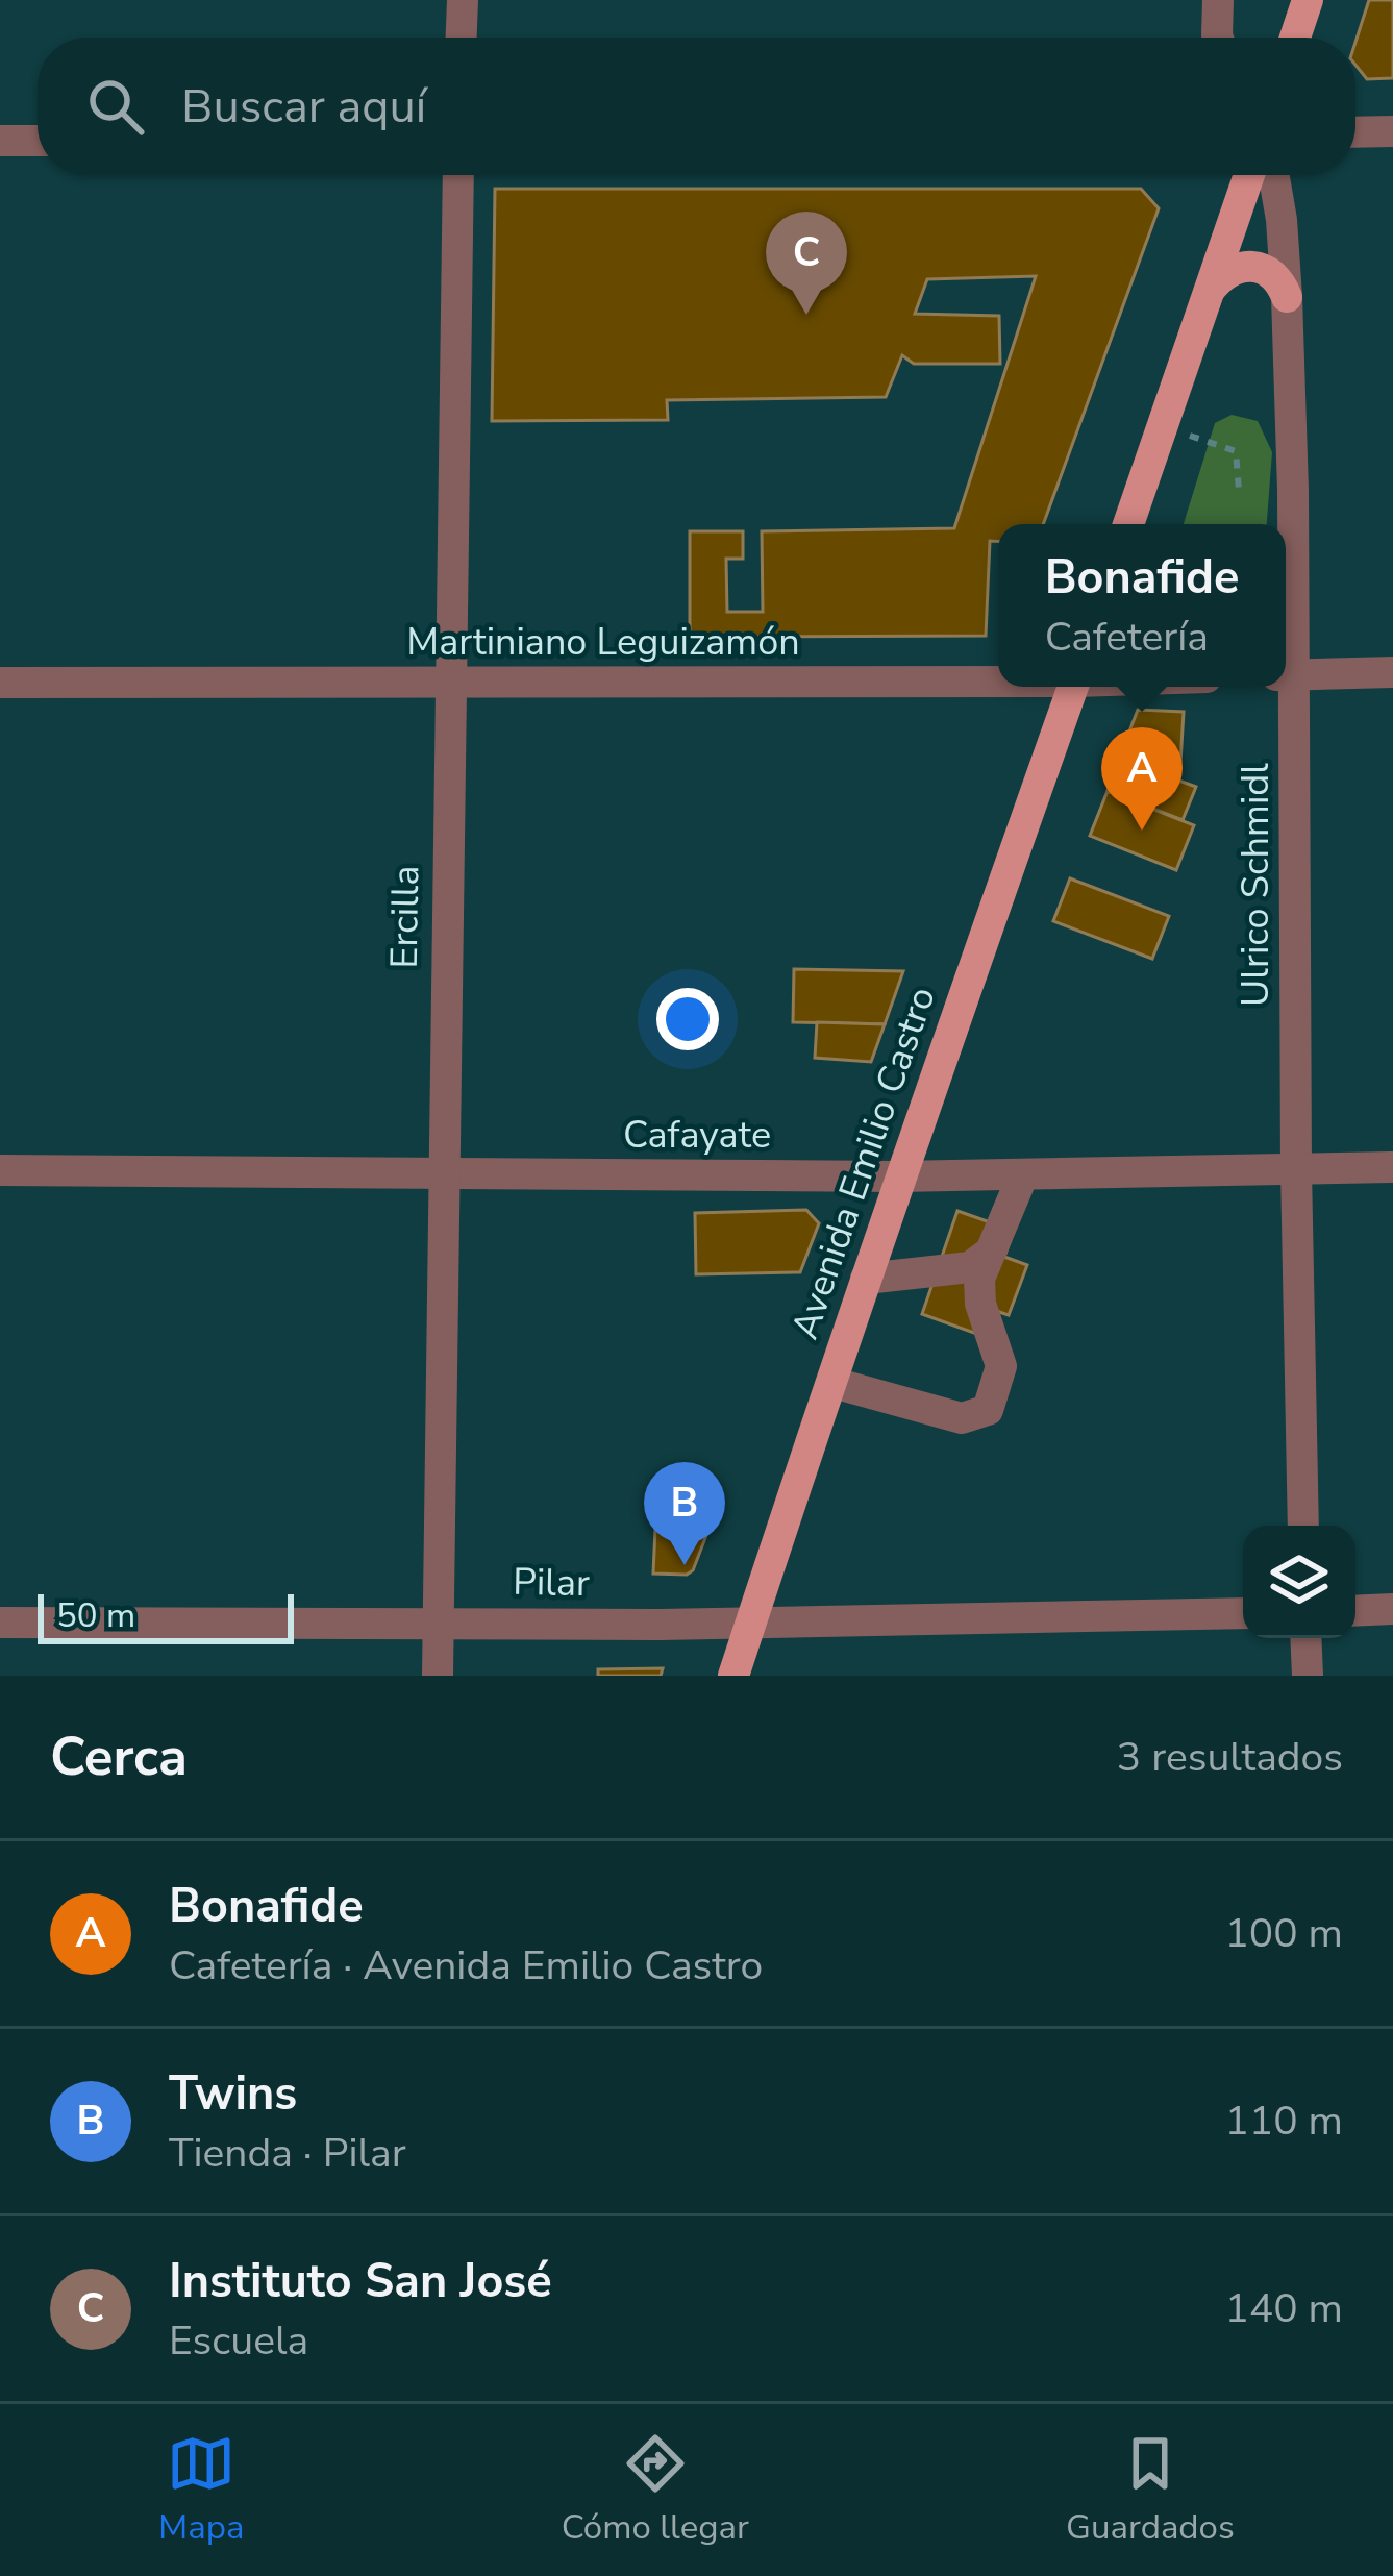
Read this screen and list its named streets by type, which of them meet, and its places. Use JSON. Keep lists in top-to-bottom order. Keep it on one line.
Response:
{"streets":{"main road":["Avenida Emilio Castro"],"street":["Martiniano Leguizamón","Ulrico Schmidl","Ercilla","Cafayate","Pilar"]},"crossings":[["Martiniano Leguizamón","Ercilla"],["Ulrico Schmidl","Cafayate"],["Ercilla","Cafayate"],["Ercilla","Pilar"],["Cafayate","Avenida Emilio Castro"],["Avenida Emilio Castro","Pilar"]],"scale_bar":"50 m","page":{"search":"Buscar aquí","pins":["C","A","B"],"popup":["Bonafide","Cafetería"],"scale":"50 m","heading":["Cerca","3 resultados"],"list":[{"mark":"A","name":"Bonafide","note":"Cafetería · Avenida Emilio Castro","value":"100 m"},{"mark":"B","name":"Twins","note":"Tienda · Pilar","value":"110 m"},{"mark":"C","name":"Instituto San José","note":"Escuela","value":"140 m"}],"nav":["Mapa","Cómo llegar","Guardados"]}}
